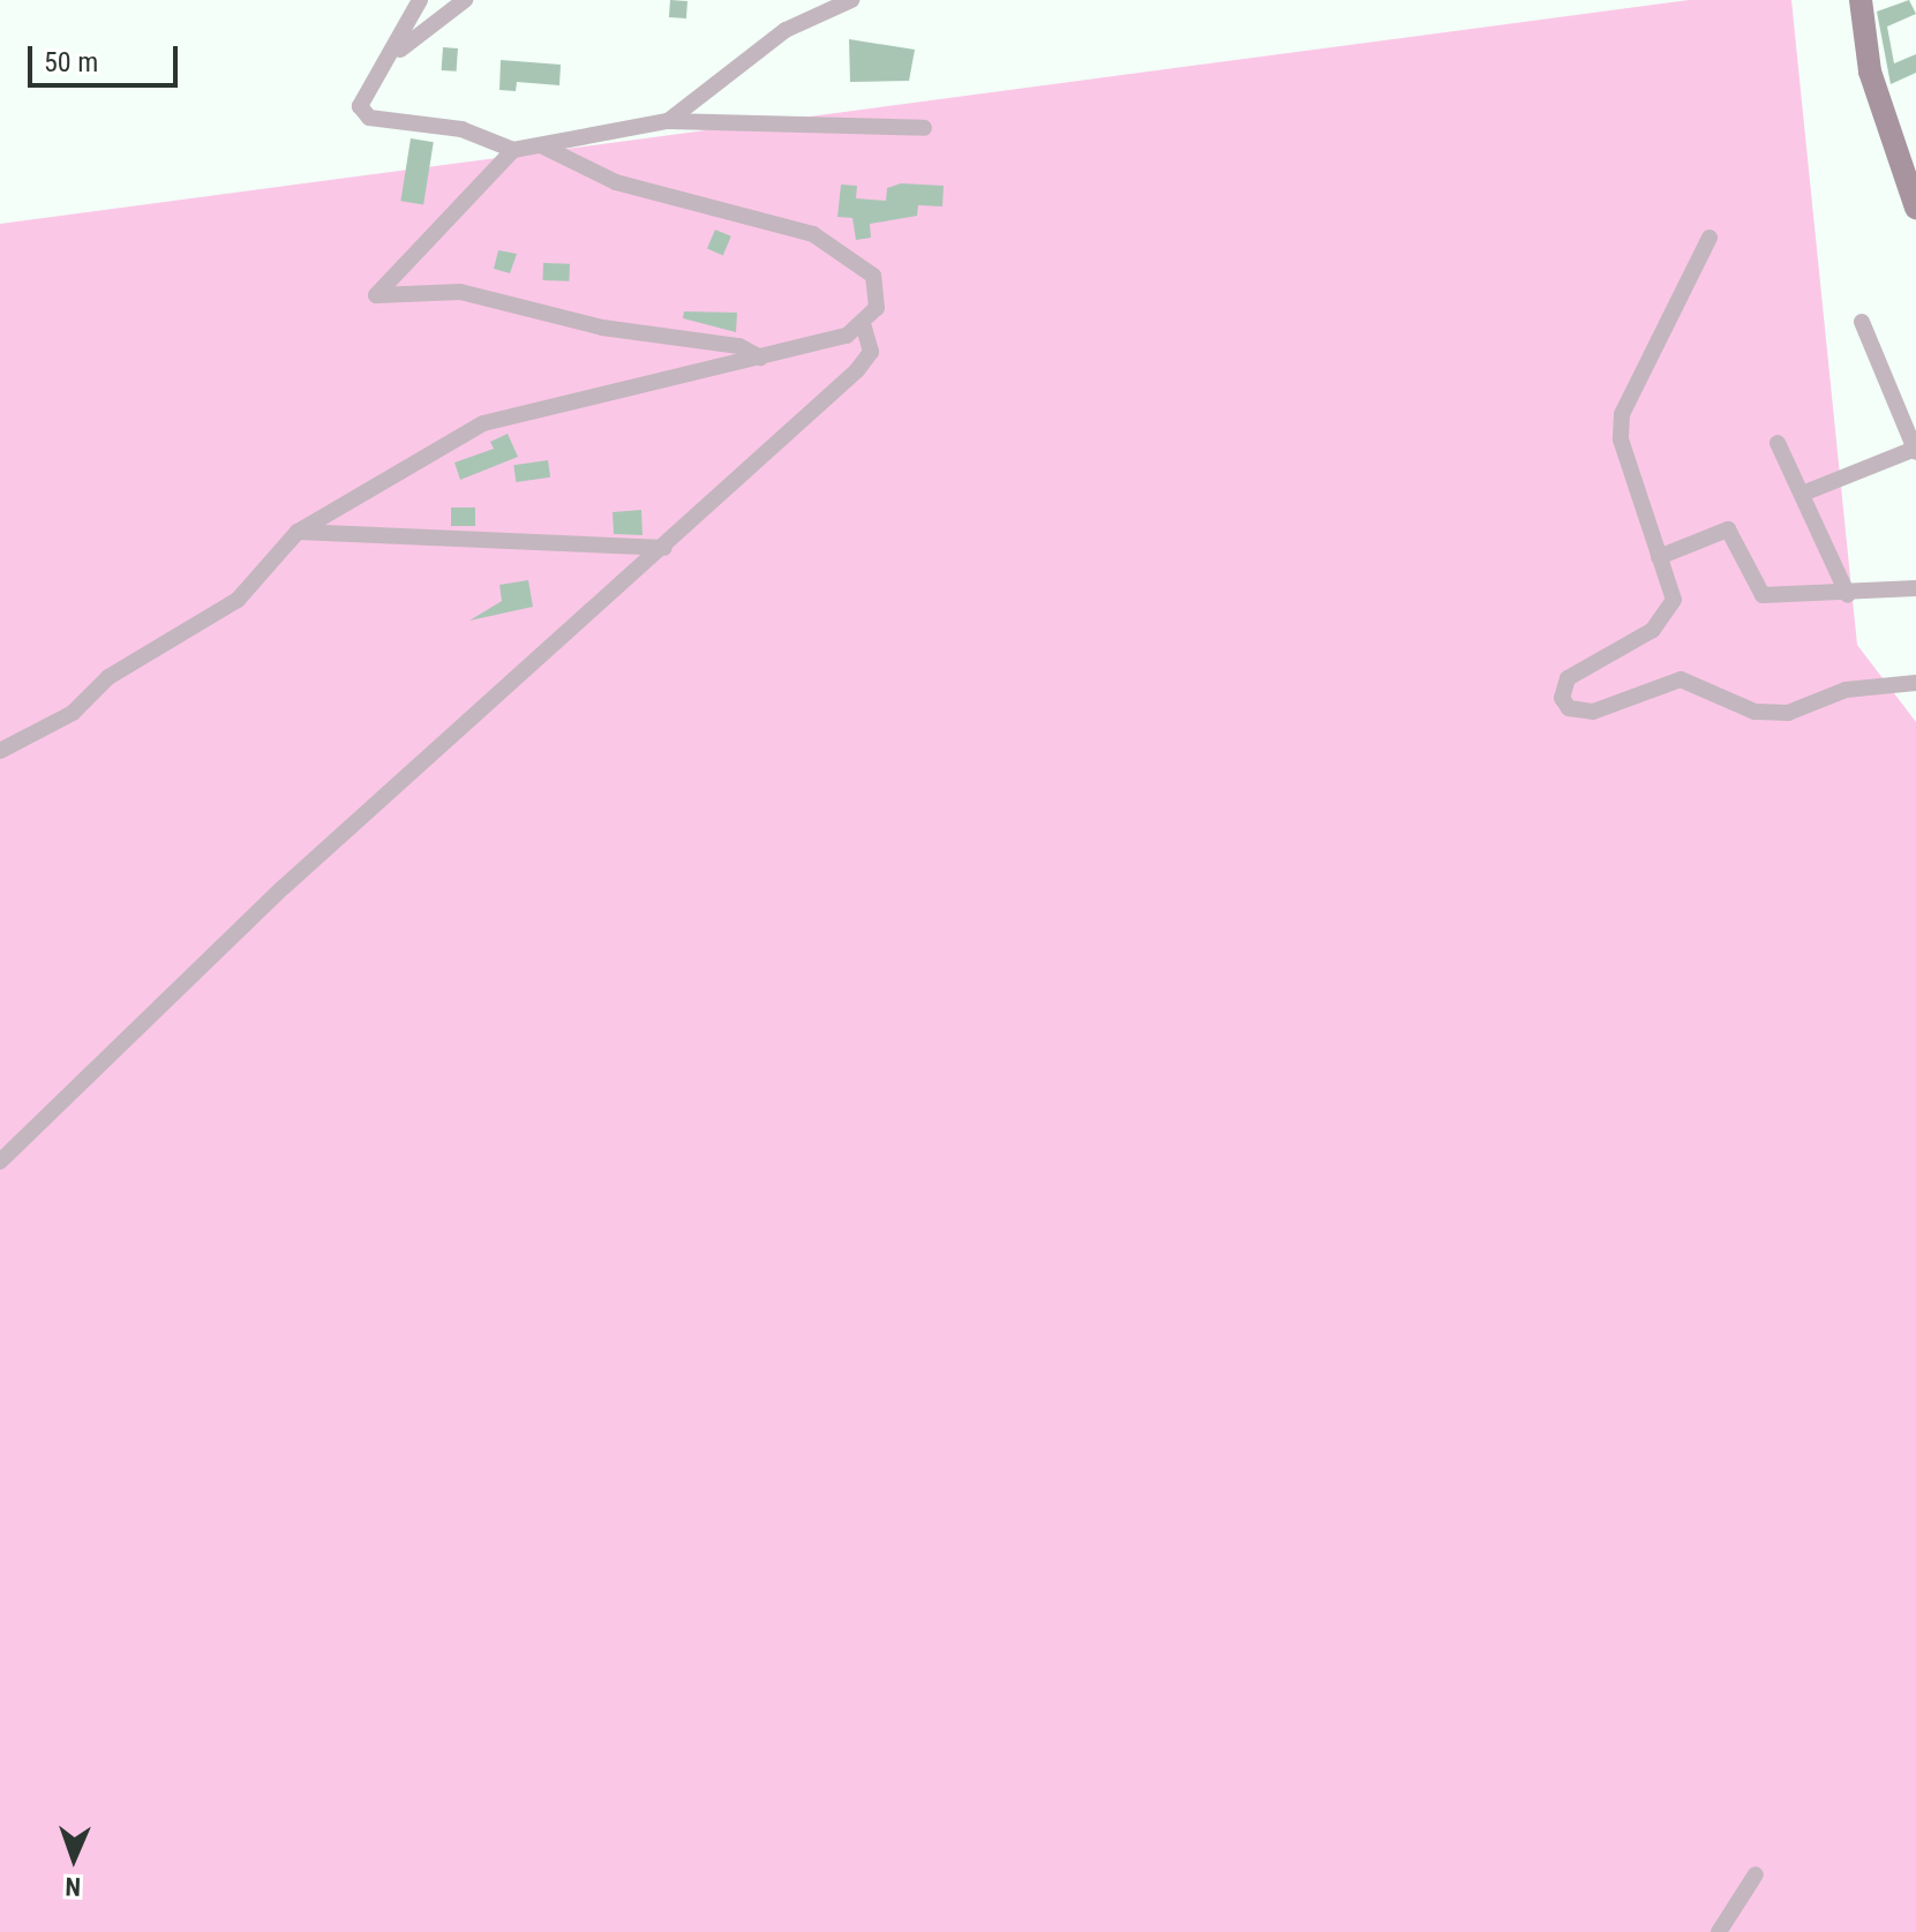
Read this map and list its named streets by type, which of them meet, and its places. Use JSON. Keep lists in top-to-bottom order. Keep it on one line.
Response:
{"scale_bar":"50 m","north":"bottom"}
